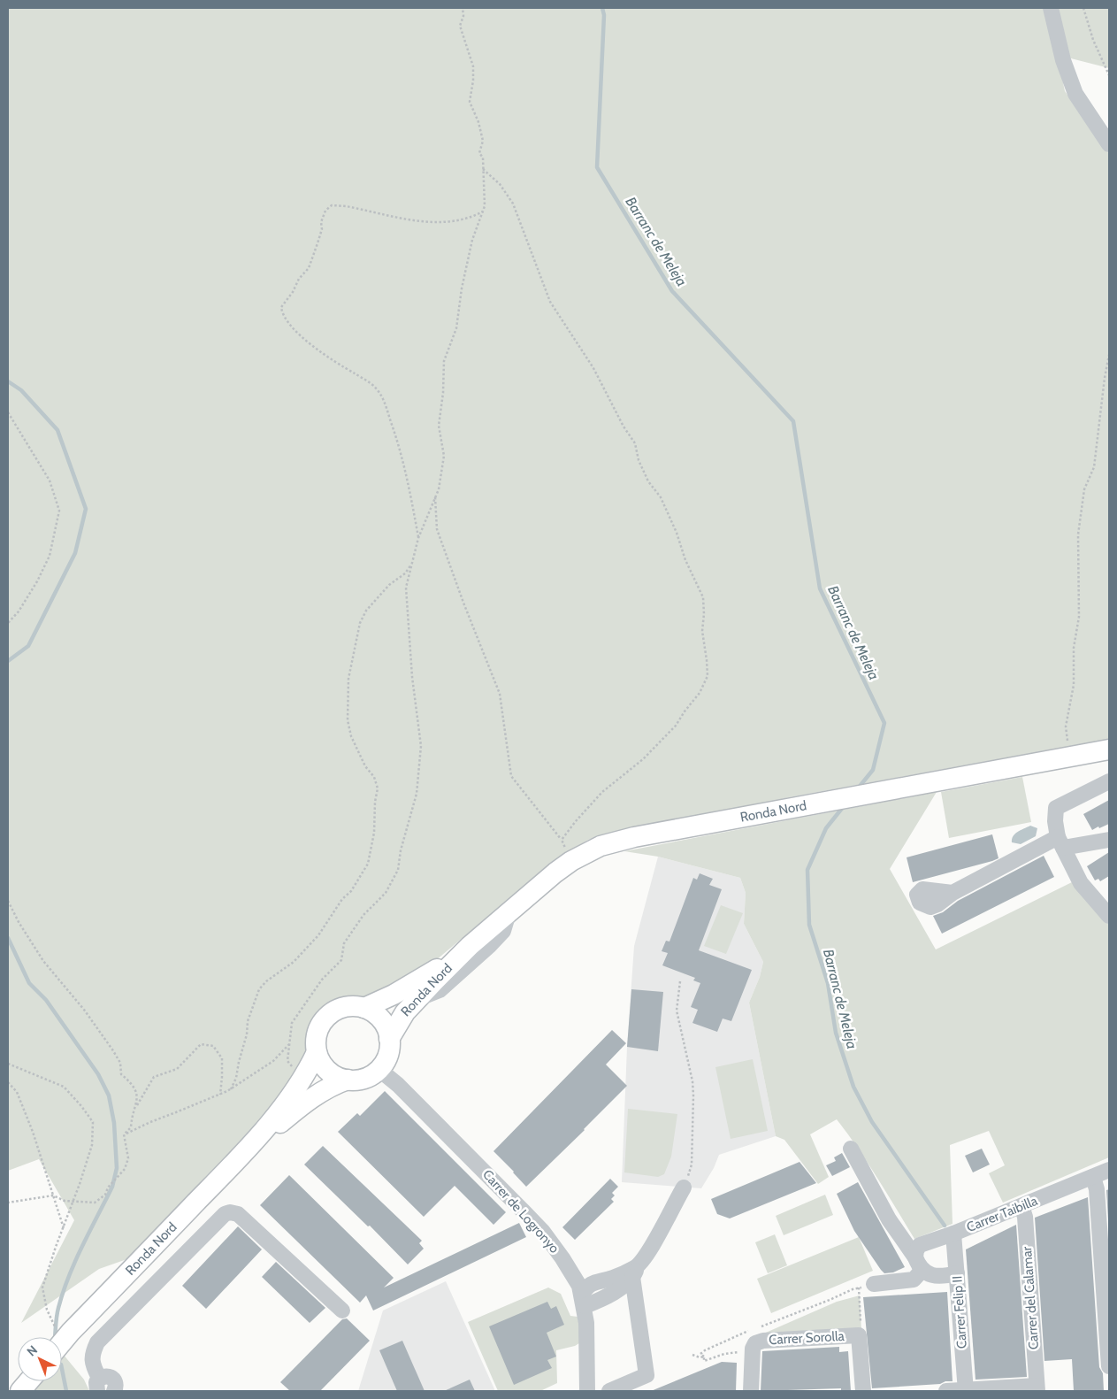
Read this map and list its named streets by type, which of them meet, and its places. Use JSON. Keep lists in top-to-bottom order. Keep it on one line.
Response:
{"streets":{"main road":["Ronda Nord"],"street":["Carrer de Logronyo","Carrer Taibilla","Carrer del Calamar","Carrer Felip II","Carrer Sorolla"]},"crossings":[["Ronda Nord","Carrer de Logronyo"],["Carrer Taibilla","Carrer del Calamar"],["Carrer Taibilla","Carrer Felip II"]],"water":["Barranc de Meleja"],"north":"top left"}
